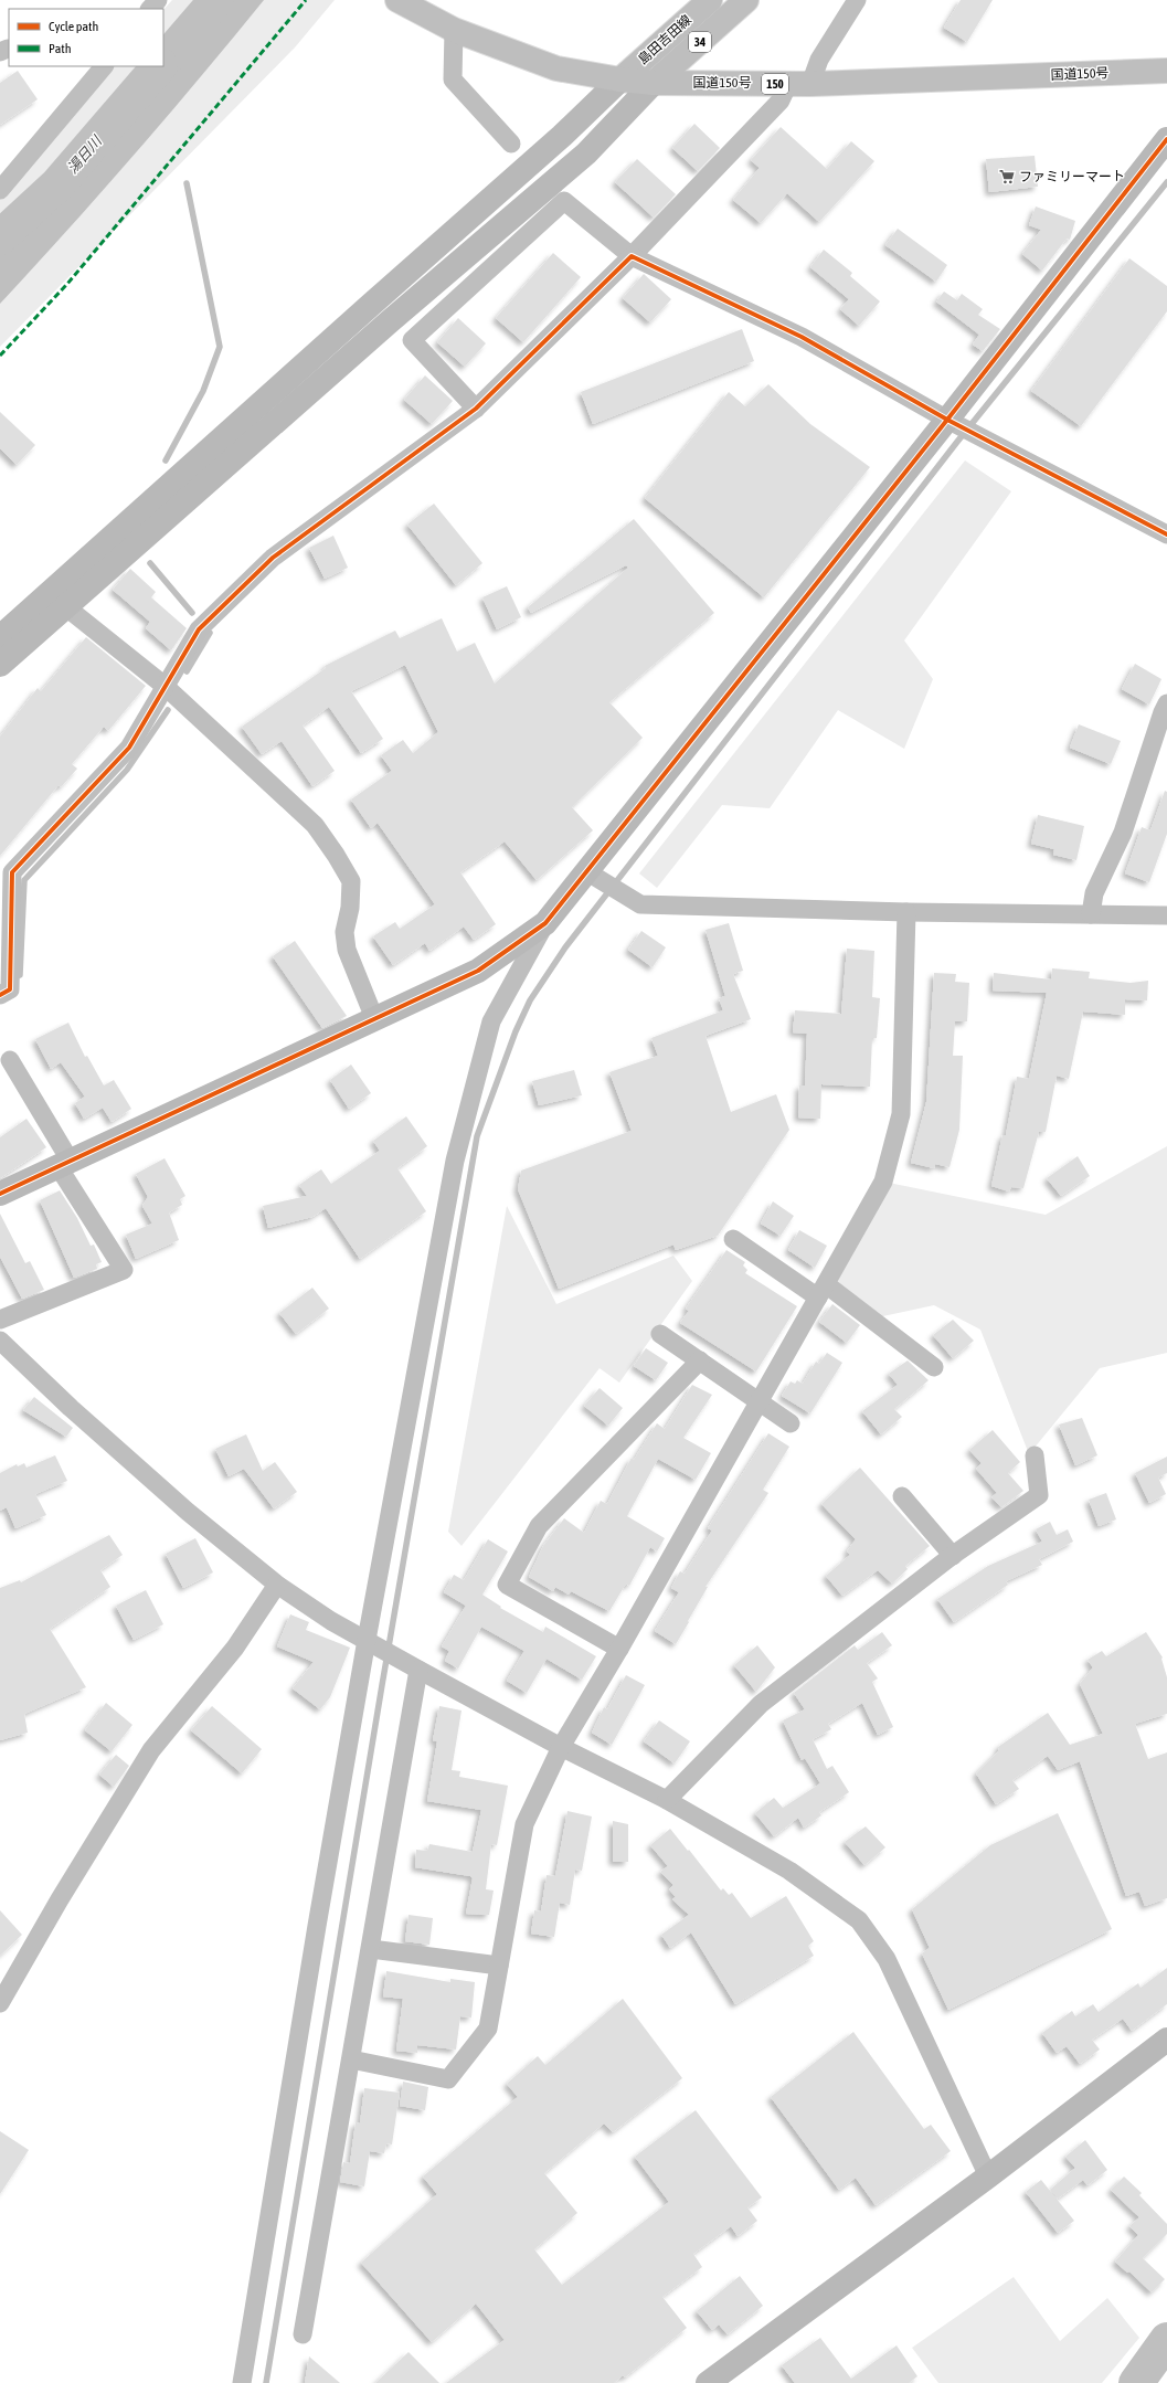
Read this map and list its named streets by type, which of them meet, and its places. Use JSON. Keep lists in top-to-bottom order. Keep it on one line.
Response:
{"streets":{"main road":["島田吉田線","34","国道150号","150"]},"crossings":[["島田吉田線","国道150号"]],"water":["湯日川"],"places":{"supermarket":["ファミリーマート"]},"legend":["Cycle path","Path"]}
